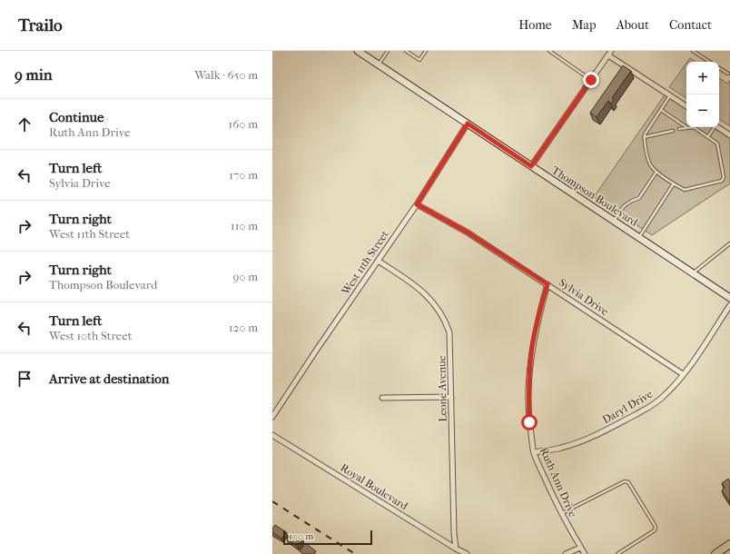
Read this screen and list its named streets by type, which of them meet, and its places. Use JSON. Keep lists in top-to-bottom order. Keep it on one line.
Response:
{"streets":{"main road":["Thompson Boulevard"],"street":["West 11th Street","Sylvia Drive","Leone Avenue","Daryl Drive","Ruth Ann Drive","Royal Boulevard"]},"crossings":[["Thompson Boulevard","West 11th Street"],["West 11th Street","Sylvia Drive"],["West 11th Street","Leone Avenue"],["Sylvia Drive","Daryl Drive"],["Sylvia Drive","Ruth Ann Drive"],["Leone Avenue","Royal Boulevard"],["Daryl Drive","Ruth Ann Drive"]],"scale_bar":"100 m","page":{"header":"Trailo","nav":["Home","Map","About","Contact"],"heading":["9 min","Walk · 650 m"],"map_buttons":["+","−"],"list":[["Continue","Ruth Ann Drive","160 m"],["Turn left","Sylvia Drive","170 m"],["Turn right","West 11th Street","110 m"],["Turn right","Thompson Boulevard","90 m"],["Turn left","West 10th Street","120 m"],"Arrive at destination"],"scale":"100 m"}}
